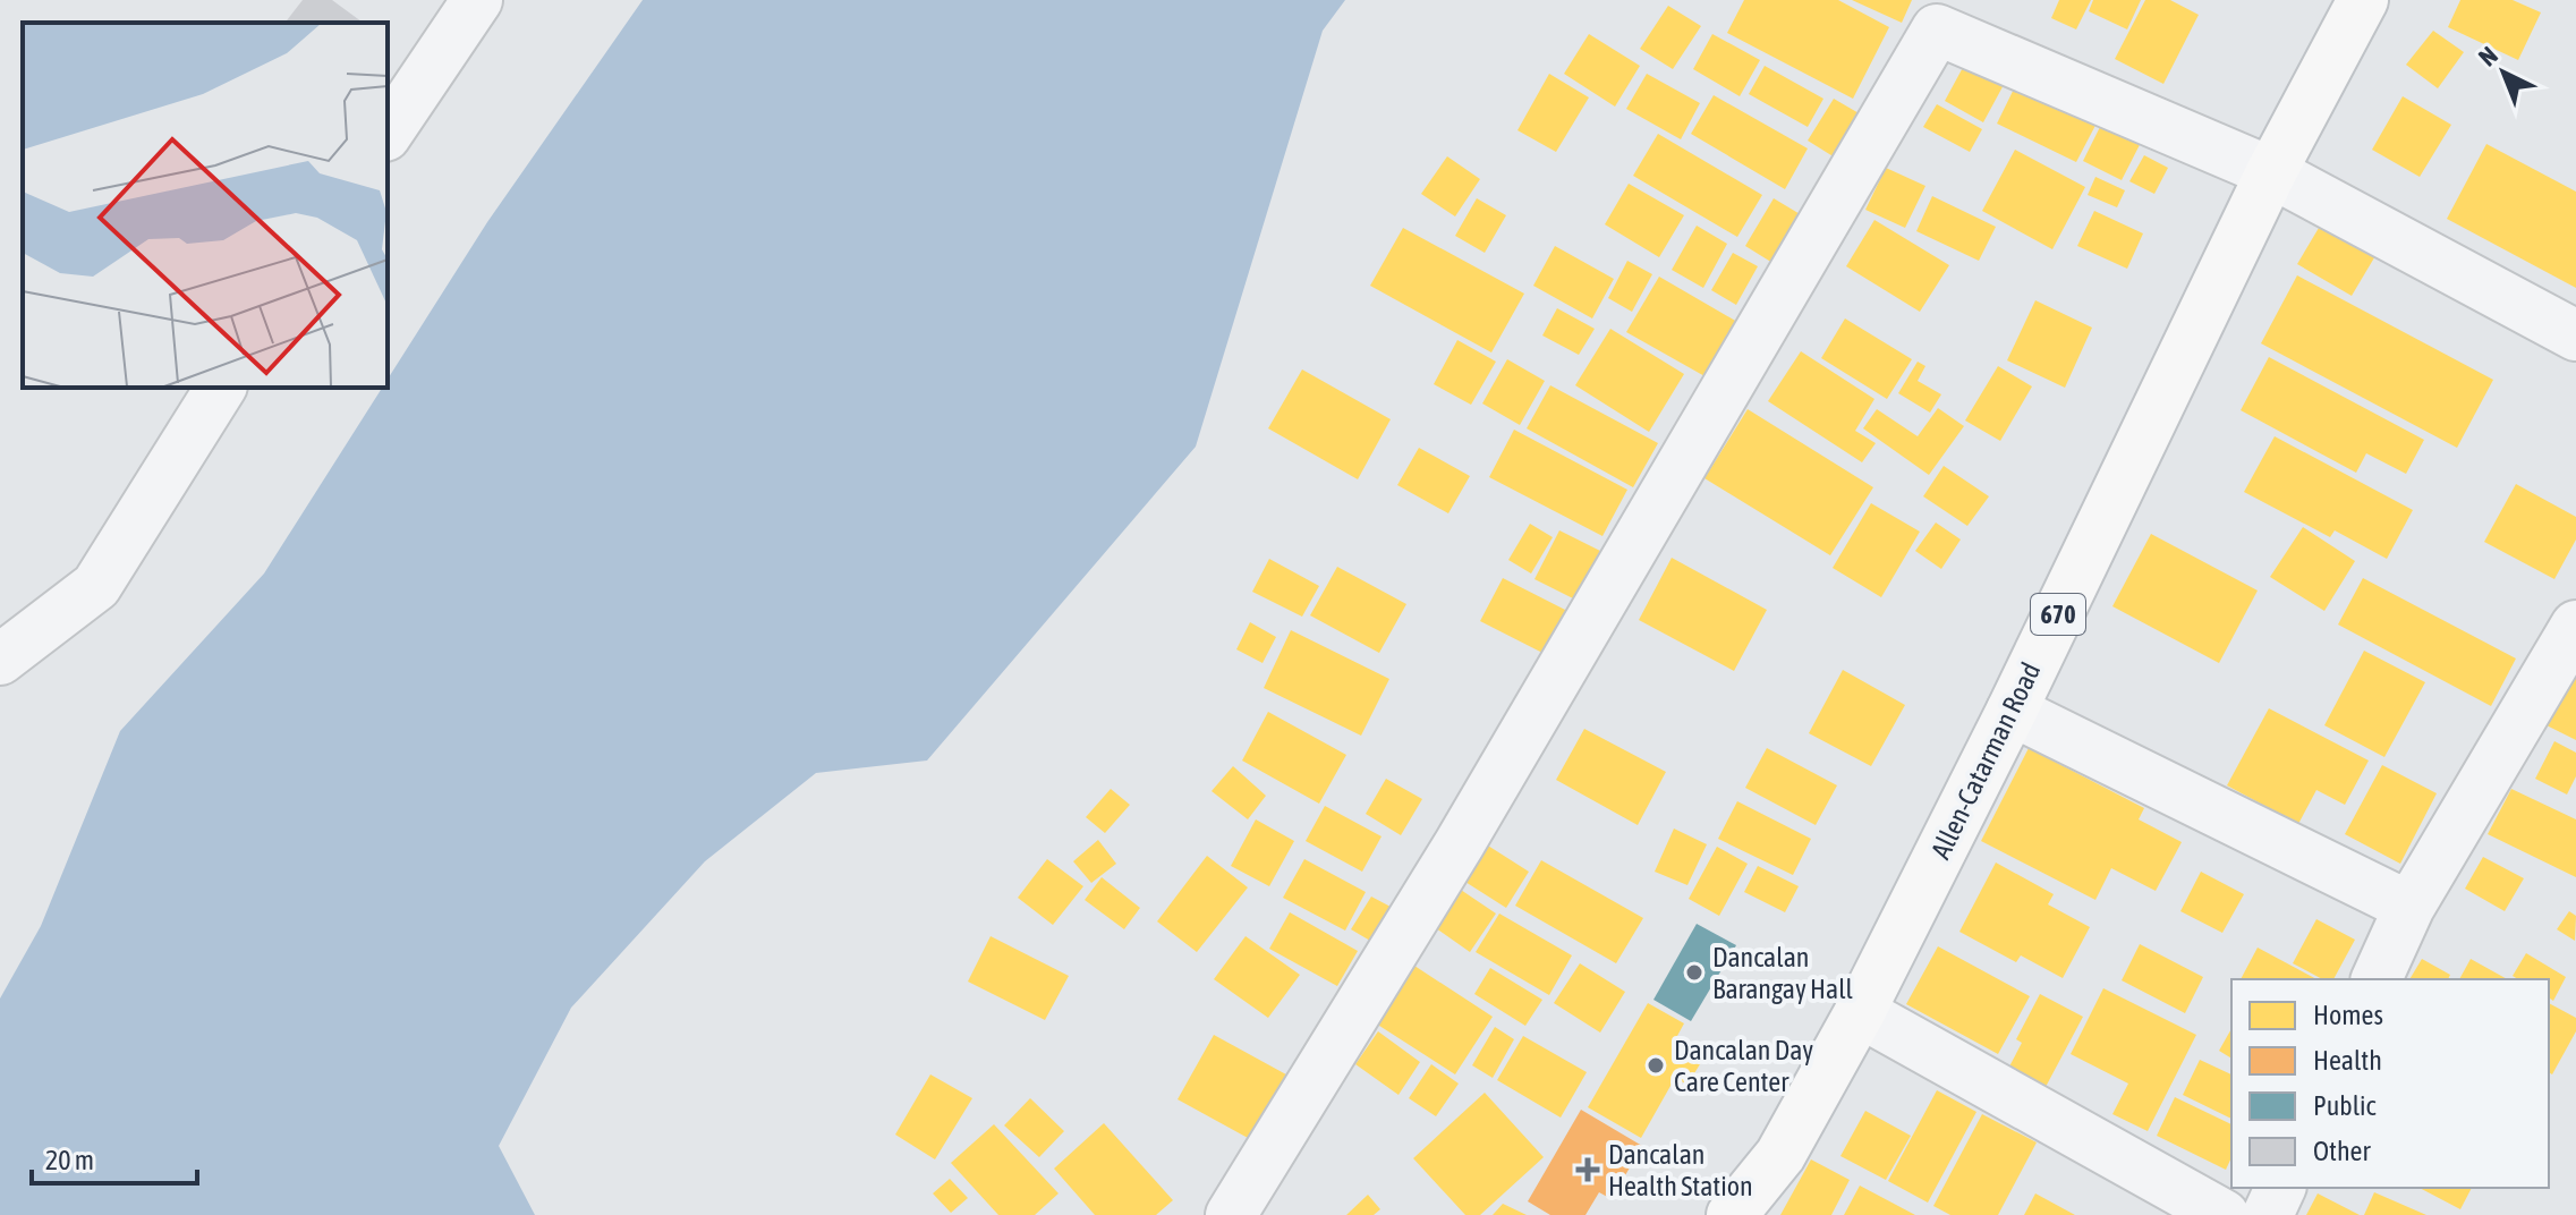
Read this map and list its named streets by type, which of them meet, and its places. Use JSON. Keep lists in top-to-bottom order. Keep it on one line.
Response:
{"streets":{"main road":["670","Allen-Catarman Road"]},"places":{"other":["Dancalan Barangay Hall","Dancalan Day Care Center"],"health":["Dancalan Health Station"]},"legend":["Homes","Health","Public","Other"],"scale_bar":"20 m","north":"top left"}
